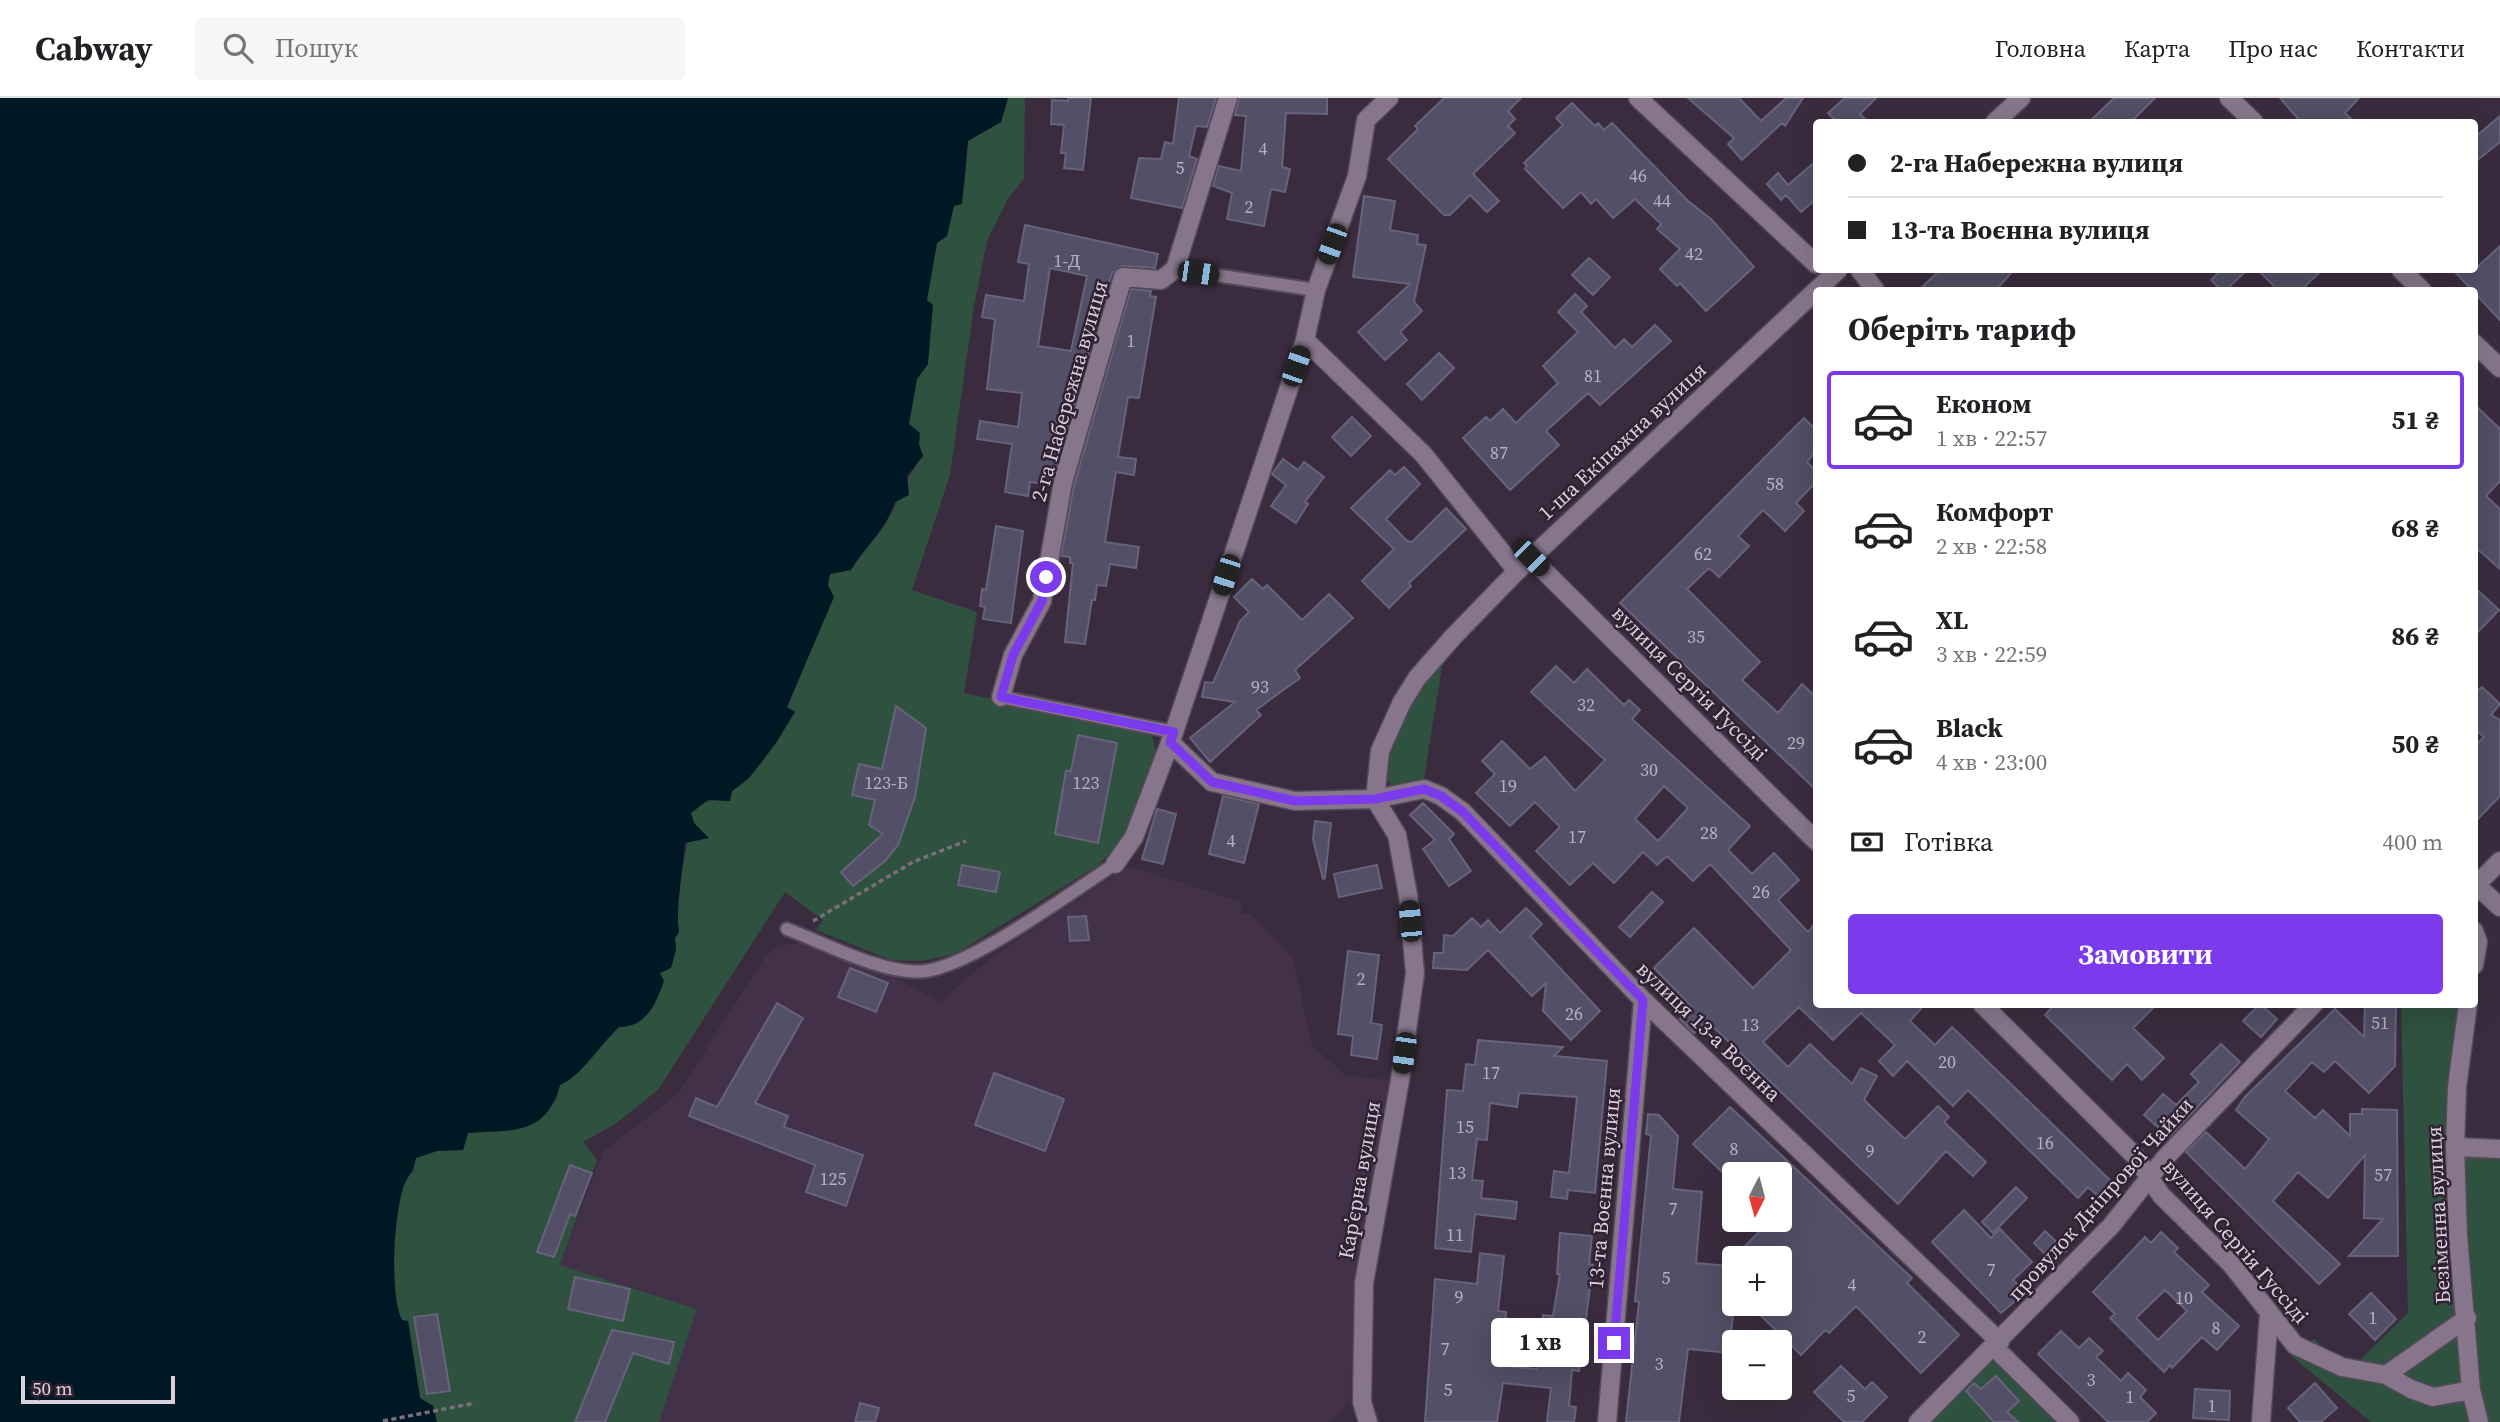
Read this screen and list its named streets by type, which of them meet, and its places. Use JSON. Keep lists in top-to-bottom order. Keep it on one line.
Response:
{"streets":{"street":["2-га Набережна вулиця","1-ша Екіпажна вулиця","вулиця Сергія Гуссіді","вулиця 13-а Воєнна","Карʼєрна вулиця","13-та Воєнна вулиця","провулок Дніпрової Чайки","Безіменна вулиця"]},"crossings":[["1-ша Екіпажна вулиця","вулиця Сергія Гуссіді"],["1-ша Екіпажна вулиця","вулиця 13-а Воєнна"],["1-ша Екіпажна вулиця","Карʼєрна вулиця"],["вулиця Сергія Гуссіді","провулок Дніпрової Чайки"],["вулиця Сергія Гуссіді","Безіменна вулиця"],["вулиця 13-а Воєнна","Карʼєрна вулиця"],["вулиця 13-а Воєнна","13-та Воєнна вулиця"],["вулиця 13-а Воєнна","провулок Дніпрової Чайки"]],"house_numbers":["4","5","46","44","2","42","1-Д","1","81","87","58","62","35","93","32","29","30","123-Б","123","19","28","17","4","26","2","26","51","13","20","17","15","16","8","9","13","57","125","7","11","7","5","4","9","10","1","8","2","7","3","3","5","5","1","1"],"scale_bar":"50 m","north":"bottom","page":{"header":"Cabway","search":"Пошук","nav":["Головна","Карта","Про нас","Контакти"],"banner":["2-га Набережна вулиця","13-та Воєнна вулиця"],"heading":"Оберіть тариф","list":[{"name":"Економ","note":"1 хв · 22:57","value":"51 ₴"},{"name":"Комфорт","note":"2 хв · 22:58","value":"68 ₴"},{"name":"XL","note":"3 хв · 22:59","value":"86 ₴"},{"name":"Black","note":"4 хв · 23:00","value":"50 ₴"}],"pay":["Готівка","400 m"],"buttons":"Замовити","map_buttons":["+","−"],"bubble":"1 хв","scale":"50 m"}}
